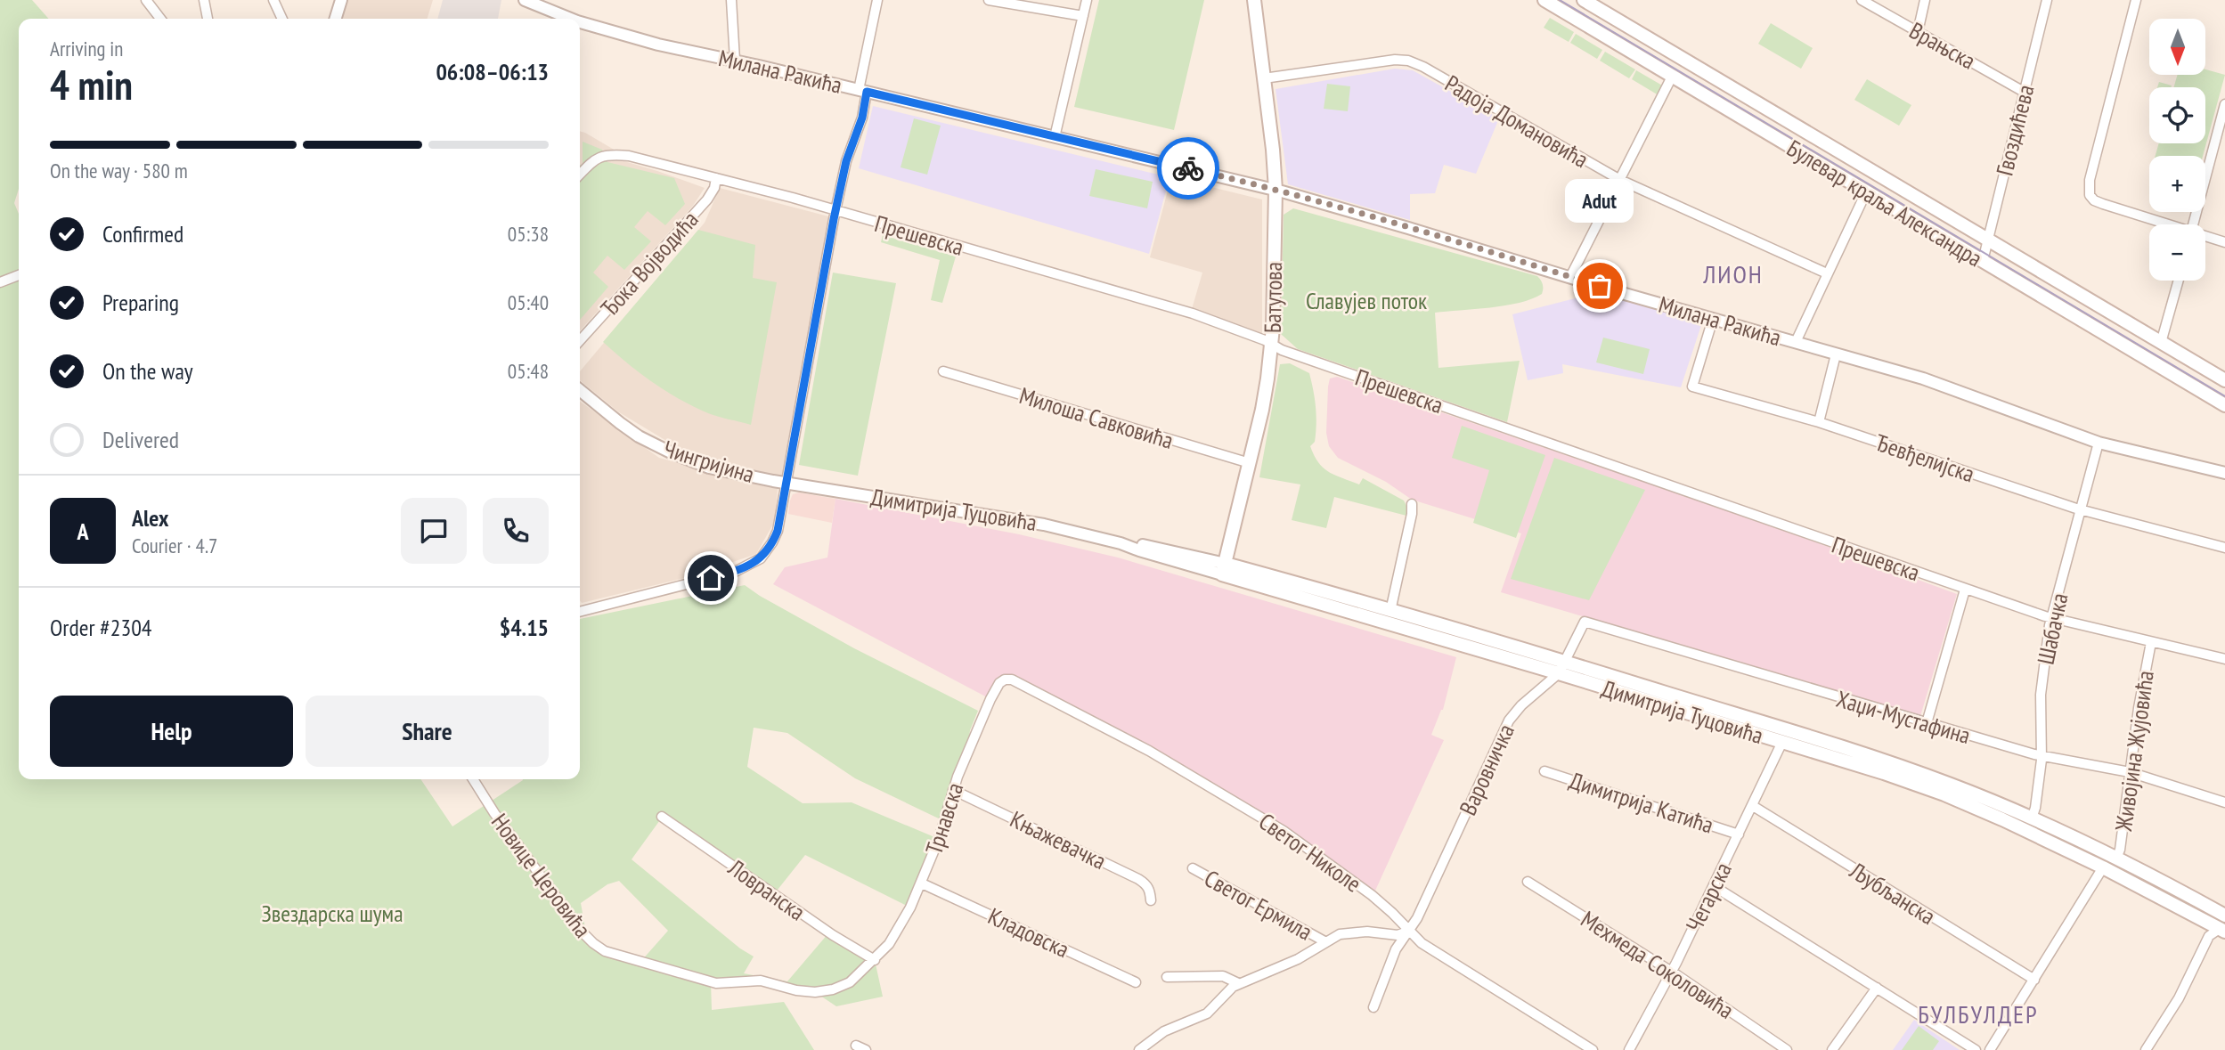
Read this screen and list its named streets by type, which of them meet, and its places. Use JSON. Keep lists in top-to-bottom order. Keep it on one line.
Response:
{"streets":{"main road":["Булевар краља Александра","Батутова","Димитрија Туцовића"],"street":["Врањска","Милана Ракића","Радоја Домановића","Гвоздићева","Прешевска","Ђока Војводића","Милоша Савковића","Ђевђелијска","Чингријина","Шабачка","Хаџи-Мустафина","Живојина Жујовића","Варовничка","Димитрија Катића","Трнавска","Књажевачка","Светог Николе","Новице Церовића","Ловранска","Љубљанска","Чегарска","Светог Ермила","Кладовска","Мехмеда Соколовића"]},"crossings":[["Врањска","Гвоздићева"],["Милана Ракића","Батутова"],["Милана Ракића","Ђевђелијска"],["Милана Ракића","Шабачка"],["Радоја Домановића","Батутова"],["Гвоздићева","Булевар краља Александра"],["Прешевска","Ђока Војводића"],["Прешевска","Батутова"],["Прешевска","Шабачка"],["Прешевска","Живојина Жујовића"],["Батутова","Милоша Савковића"],["Батутова","Димитрија Туцовића"],["Ђевђелијска","Шабачка"],["Чингријина","Димитрија Туцовића"],["Димитрија Туцовића","Шабачка"],["Димитрија Туцовића","Живојина Жујовића"],["Димитрија Туцовића","Варовничка"],["Димитрија Туцовића","Чегарска"],["Шабачка","Хаџи-Мустафина"],["Хаџи-Мустафина","Живојина Жујовића"],["Хаџи-Мустафина","Варовничка"],["Варовничка","Светог Николе"],["Варовничка","Светог Ермила"],["Димитрија Катића","Чегарска"],["Трнавска","Књажевачка"],["Трнавска","Светог Николе"],["Трнавска","Новице Церовића"],["Трнавска","Ловранска"],["Трнавска","Кладовска"],["Светог Николе","Светог Ермила"],["Новице Церовића","Ловранска"],["Љубљанска","Чегарска"],["Чегарска","Мехмеда Соколовића"]],"districts":["ЛИОН","БУЛБУЛДЕР"],"parks":["Славујев поток","Звездарска шума"],"places":["Adut"],"north":"bottom","page":{"map_buttons":["+","−"],"heading":["4 min","Arriving in","06:08–06:13"],"panel":["Alex","Courier · 4.7","Order #2304","$4.15"],"bar":"On the way · 580 m","bubble":"Adut","list":[["Confirmed","05:38"],["Preparing","05:40"],["On the way","05:48"],"Delivered"],"round":"A","buttons":["Help","Share"]}}
